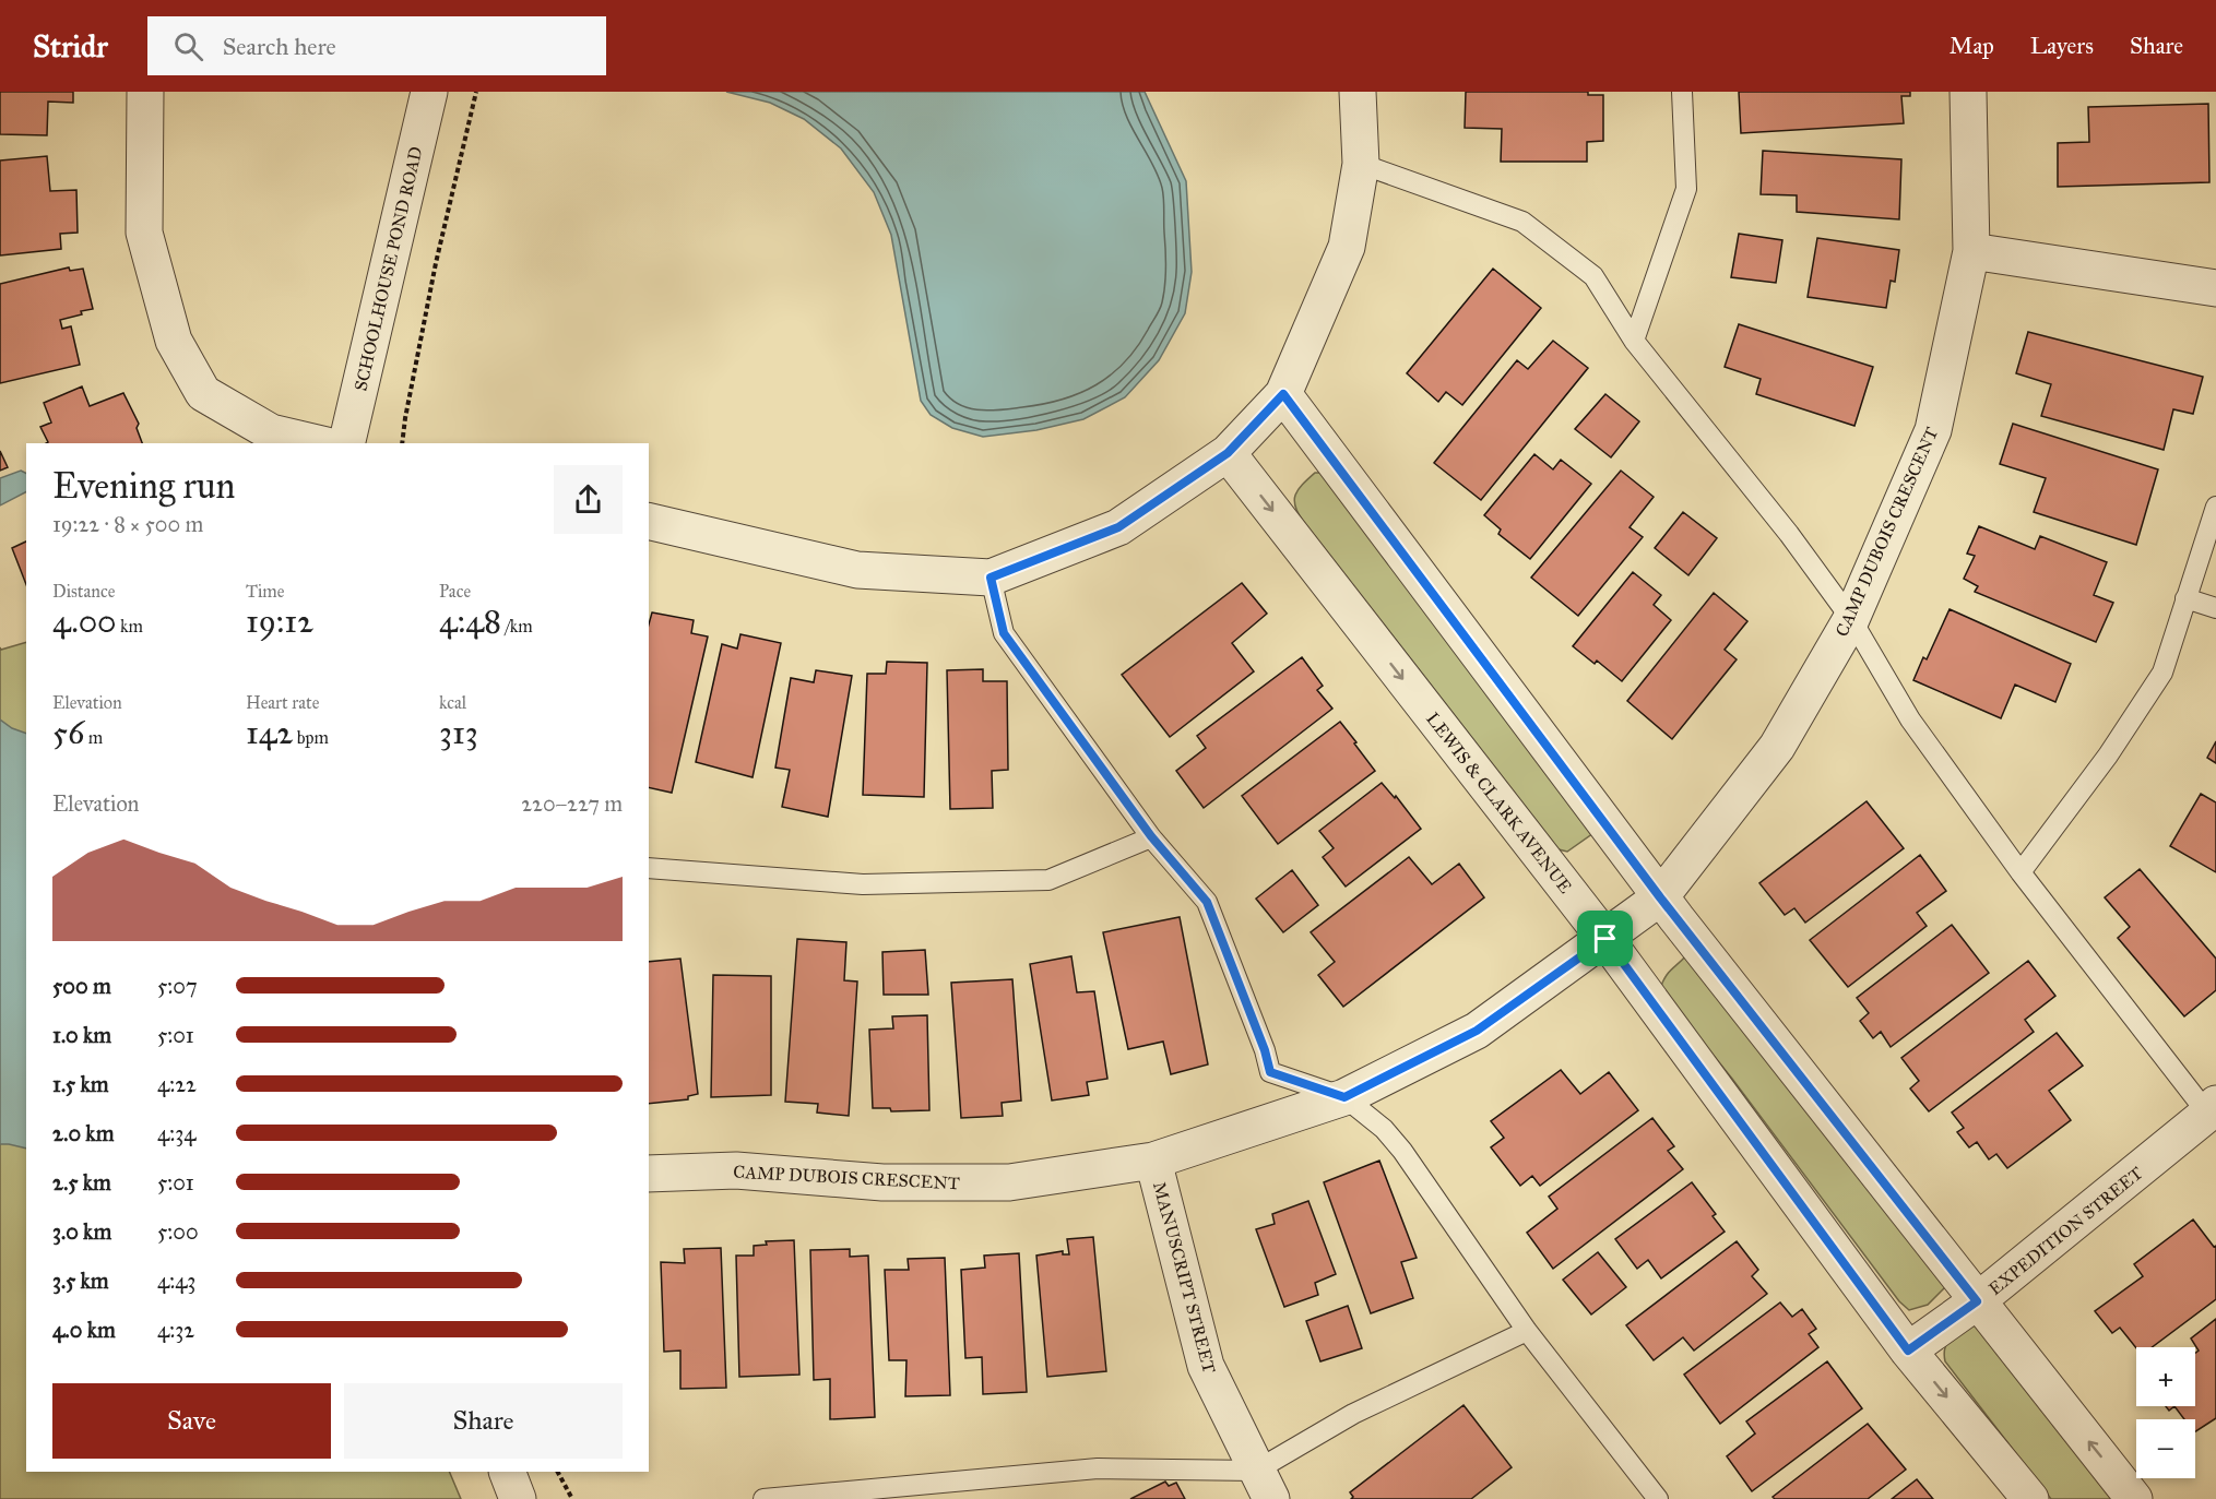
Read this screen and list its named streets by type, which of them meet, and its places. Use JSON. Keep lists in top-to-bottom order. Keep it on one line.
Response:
{"streets":{"street":["SCHOOLHOUSE POND ROAD","CAMP DUBOIS CRESCENT","LEWIS & CLARK AVENUE","EXPEDITION STREET","MANUSCRIPT STREET"]},"crossings":[["CAMP DUBOIS CRESCENT","LEWIS & CLARK AVENUE"],["CAMP DUBOIS CRESCENT","MANUSCRIPT STREET"],["LEWIS & CLARK AVENUE","EXPEDITION STREET"]],"page":{"header":"Stridr","search":"Search here","nav":["Map","Layers","Share"],"heading":["Evening run","19:22 · 8 × 500 m"],"stats":[["Distance","4.00 km"],["Time","19:12"],["Pace","4:48 /km"],["Elevation","56 m"],["Heart rate","142 bpm"],["kcal","313"]],"chart":["Elevation","220–227 m"],"list":[{"name":"500 m","note":"5:07"},{"name":"1.0 km","note":"5:01"},{"name":"1.5 km","note":"4:22"},{"name":"2.0 km","note":"4:34"},{"name":"2.5 km","note":"5:01"},{"name":"3.0 km","note":"5:00"},{"name":"3.5 km","note":"4:43"},{"name":"4.0 km","note":"4:32"}],"map_buttons":["+","−"],"buttons":["Save","Share"]}}
